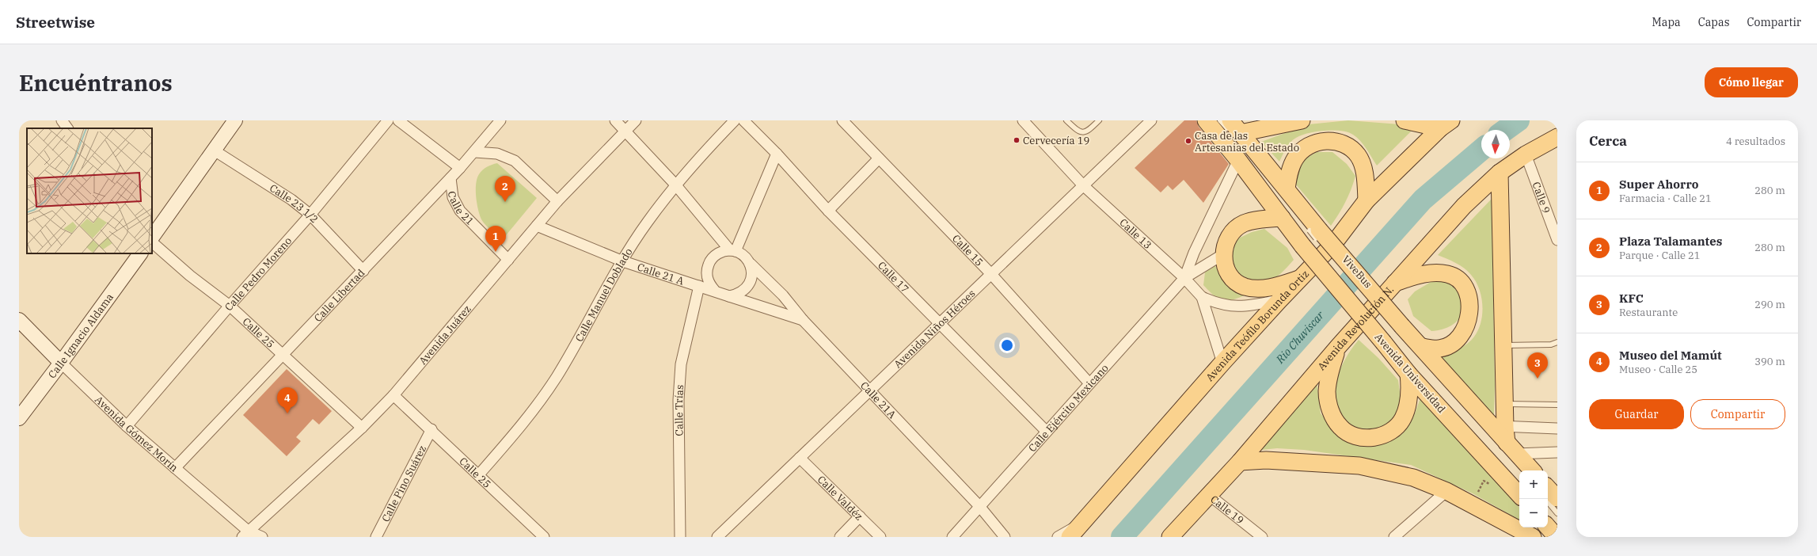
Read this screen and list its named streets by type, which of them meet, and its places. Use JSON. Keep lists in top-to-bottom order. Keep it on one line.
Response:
{"streets":{"main road":["Avenida Teófilo Borunda Ortiz","Avenida Revolución N.","Calle Ignacio Aldama","Avenida Universidad","Avenida Gómez Morín"],"street":["Calle 9","Calle 23 1/2","Calle 21","Calle 13","Calle 15","Calle Pedro Moreno","Calle 21 A","Calle 17","Calle Manuel Doblado","Calle Libertad","Avenida Niños Héroes","Calle 25","Avenida Juárez","Calle 21A","Calle Ejército Mexicano","Calle Trías","Calle Pino Suárez","Calle Valdéz","Calle 19"],"lane":["ViveBus"]},"crossings":[["Calle 9","Avenida Revolución N."],["Calle 23 1/2","Calle Pedro Moreno"],["Calle 23 1/2","Calle Libertad"],["Calle 21","Calle Libertad"],["Calle 21","Avenida Juárez"],["Calle 13","Avenida Teófilo Borunda Ortiz"],["Calle 13","Avenida Niños Héroes"],["Calle 13","Calle Ejército Mexicano"],["Calle 15","Avenida Niños Héroes"],["Calle 15","Calle Ejército Mexicano"],["Calle Pedro Moreno","Calle 25"],["Calle Pedro Moreno","Avenida Gómez Morín"],["Calle 21 A","Calle Manuel Doblado"],["Calle 21 A","Avenida Juárez"],["Calle 21 A","Calle 21A"],["Calle 21 A","Calle Trías"],["Calle 17","Avenida Niños Héroes"],["Calle 17","Calle Ejército Mexicano"],["Calle Manuel Doblado","Calle 25"],["Calle Libertad","Calle 25"],["Calle Libertad","Avenida Gómez Morín"],["Avenida Revolución N.","Calle 19"],["Avenida Niños Héroes","Calle 21A"],["Avenida Niños Héroes","Calle Valdéz"],["Calle 25","Avenida Juárez"],["Calle 25","Calle Pino Suárez"],["Avenida Juárez","Avenida Gómez Morín"],["Calle Ignacio Aldama","Avenida Gómez Morín"],["Calle 21A","Calle Ejército Mexicano"]],"water":["Rio Chuviscar"],"places":["Cervecería 19","Casa de las Artesanias del Estado"],"north":"bottom","page":{"header":"Streetwise","nav":["Mapa","Capas","Compartir"],"buttons":["Cómo llegar",["Guardar","Compartir"]],"title":"Encuéntranos","heading":["Cerca","4 resultados"],"list":[{"mark":"1","name":"Super Ahorro","note":"Farmacia · Calle 21","value":"280 m"},{"mark":"2","name":"Plaza Talamantes","note":"Parque · Calle 21","value":"280 m"},{"mark":"3","name":"KFC","note":"Restaurante","value":"290 m"},{"mark":"4","name":"Museo del Mamút","note":"Museo · Calle 25","value":"390 m"}],"pins":["2","1","3","4"],"map_buttons":["+","−"]}}
